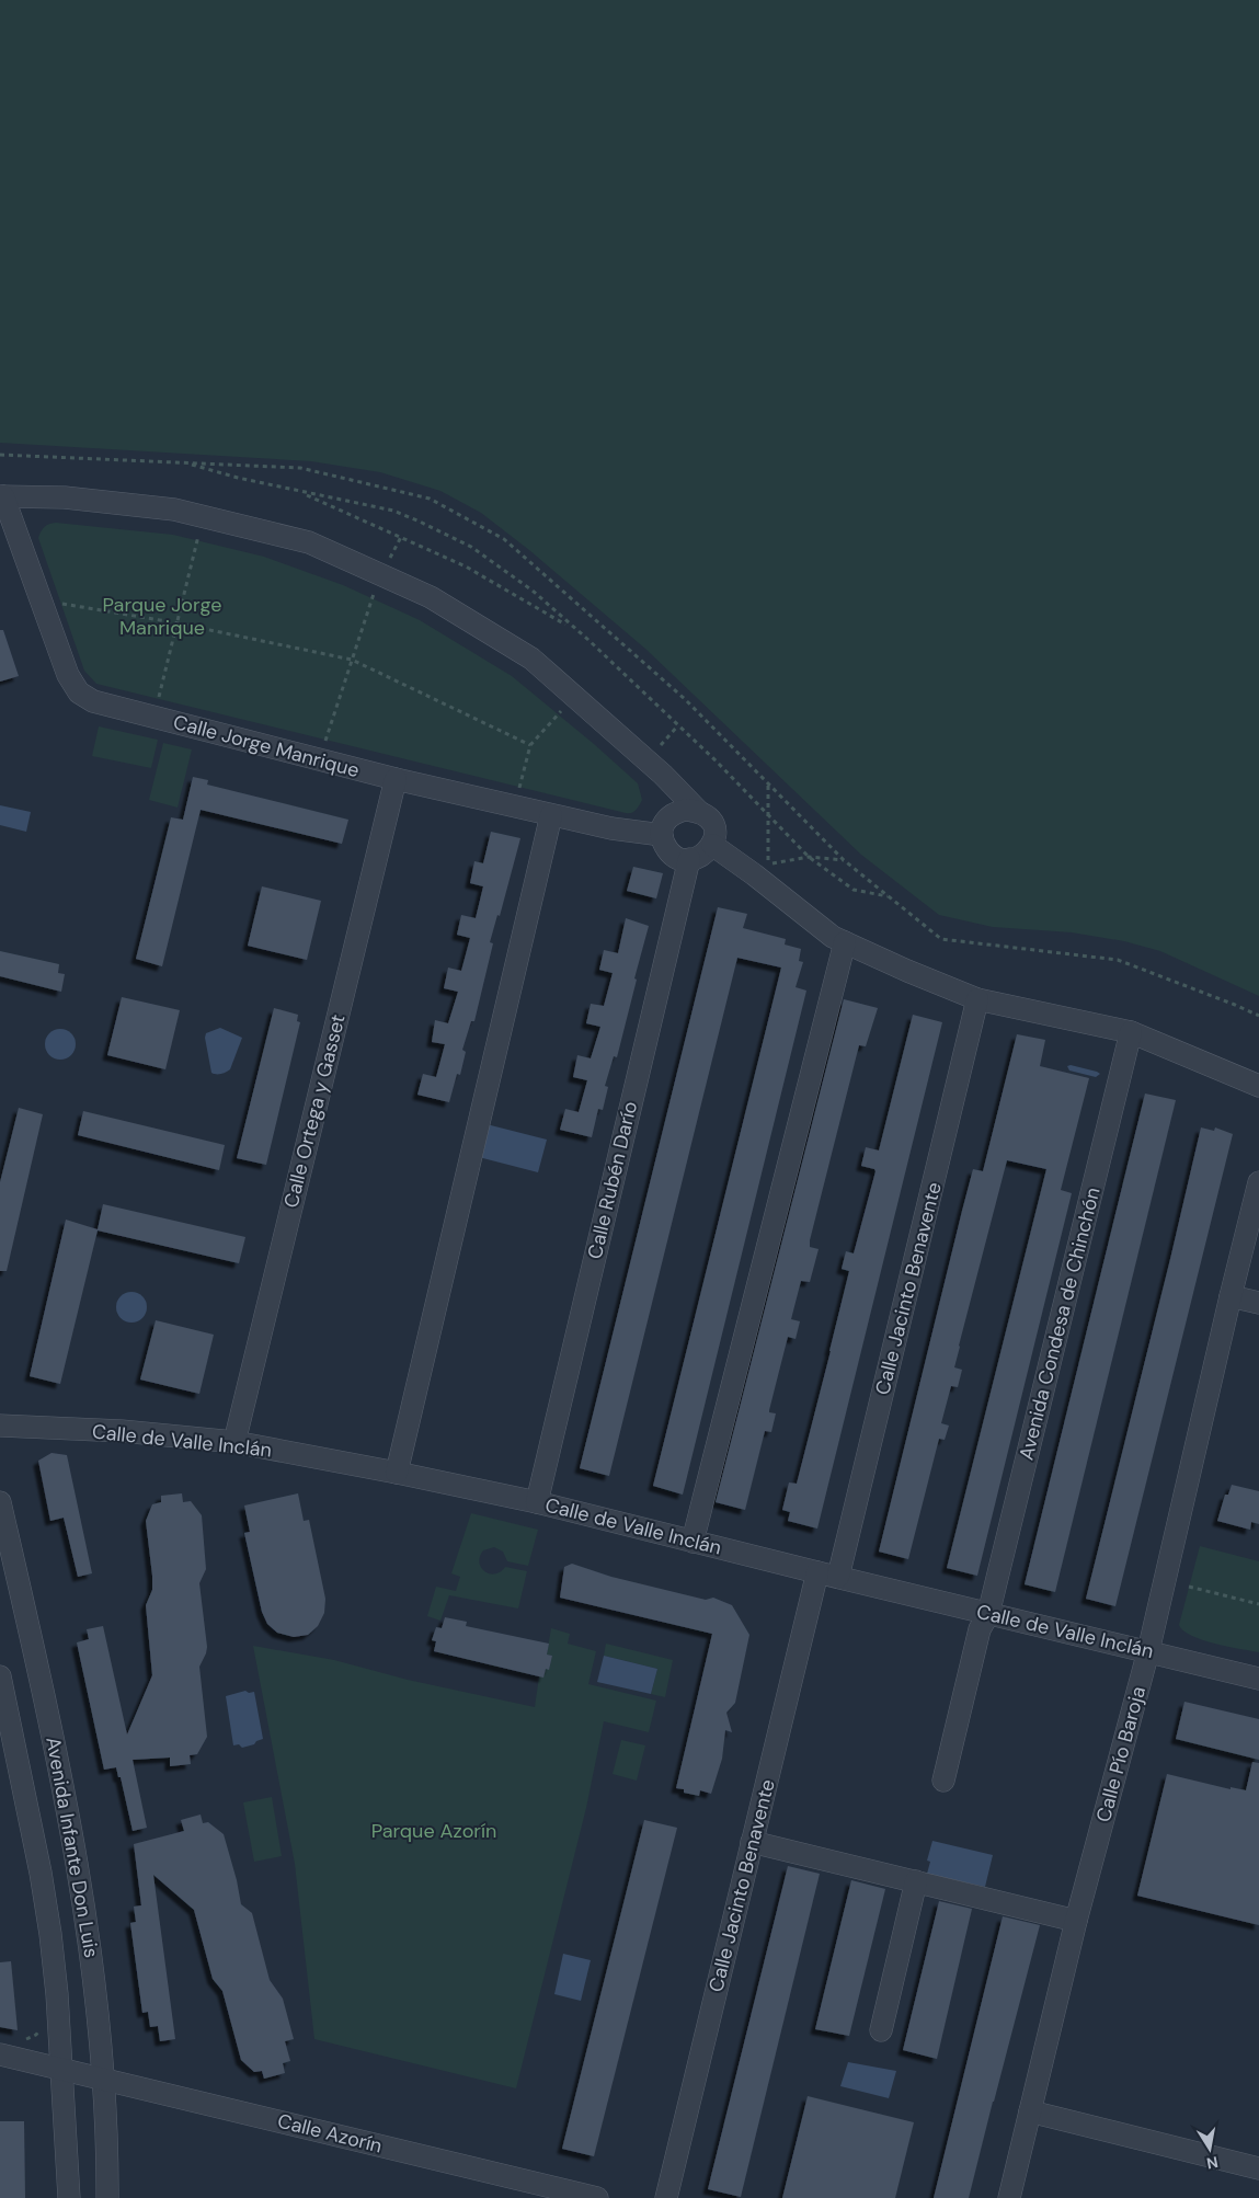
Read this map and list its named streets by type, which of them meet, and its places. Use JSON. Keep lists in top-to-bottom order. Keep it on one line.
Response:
{"streets":{"street":["Calle Jorge Manrique","Calle Ortega y Gasset","Calle Rubén Darío","Calle Jacinto Benavente","Avenida Condesa de Chinchón","Calle de Valle Inclán","Calle Pío Baroja","Avenida Infante Don Luis","Calle Azorín"]},"crossings":[["Calle Jorge Manrique","Calle Ortega y Gasset"],["Calle Jorge Manrique","Calle Rubén Darío"],["Calle Ortega y Gasset","Calle de Valle Inclán"],["Calle Rubén Darío","Calle de Valle Inclán"],["Calle Jacinto Benavente","Calle de Valle Inclán"],["Avenida Condesa de Chinchón","Calle de Valle Inclán"],["Calle de Valle Inclán","Calle Pío Baroja"],["Avenida Infante Don Luis","Calle Azorín"]],"parks":["Parque Jorge Manrique","Parque Azorín"],"north":"bottom"}
